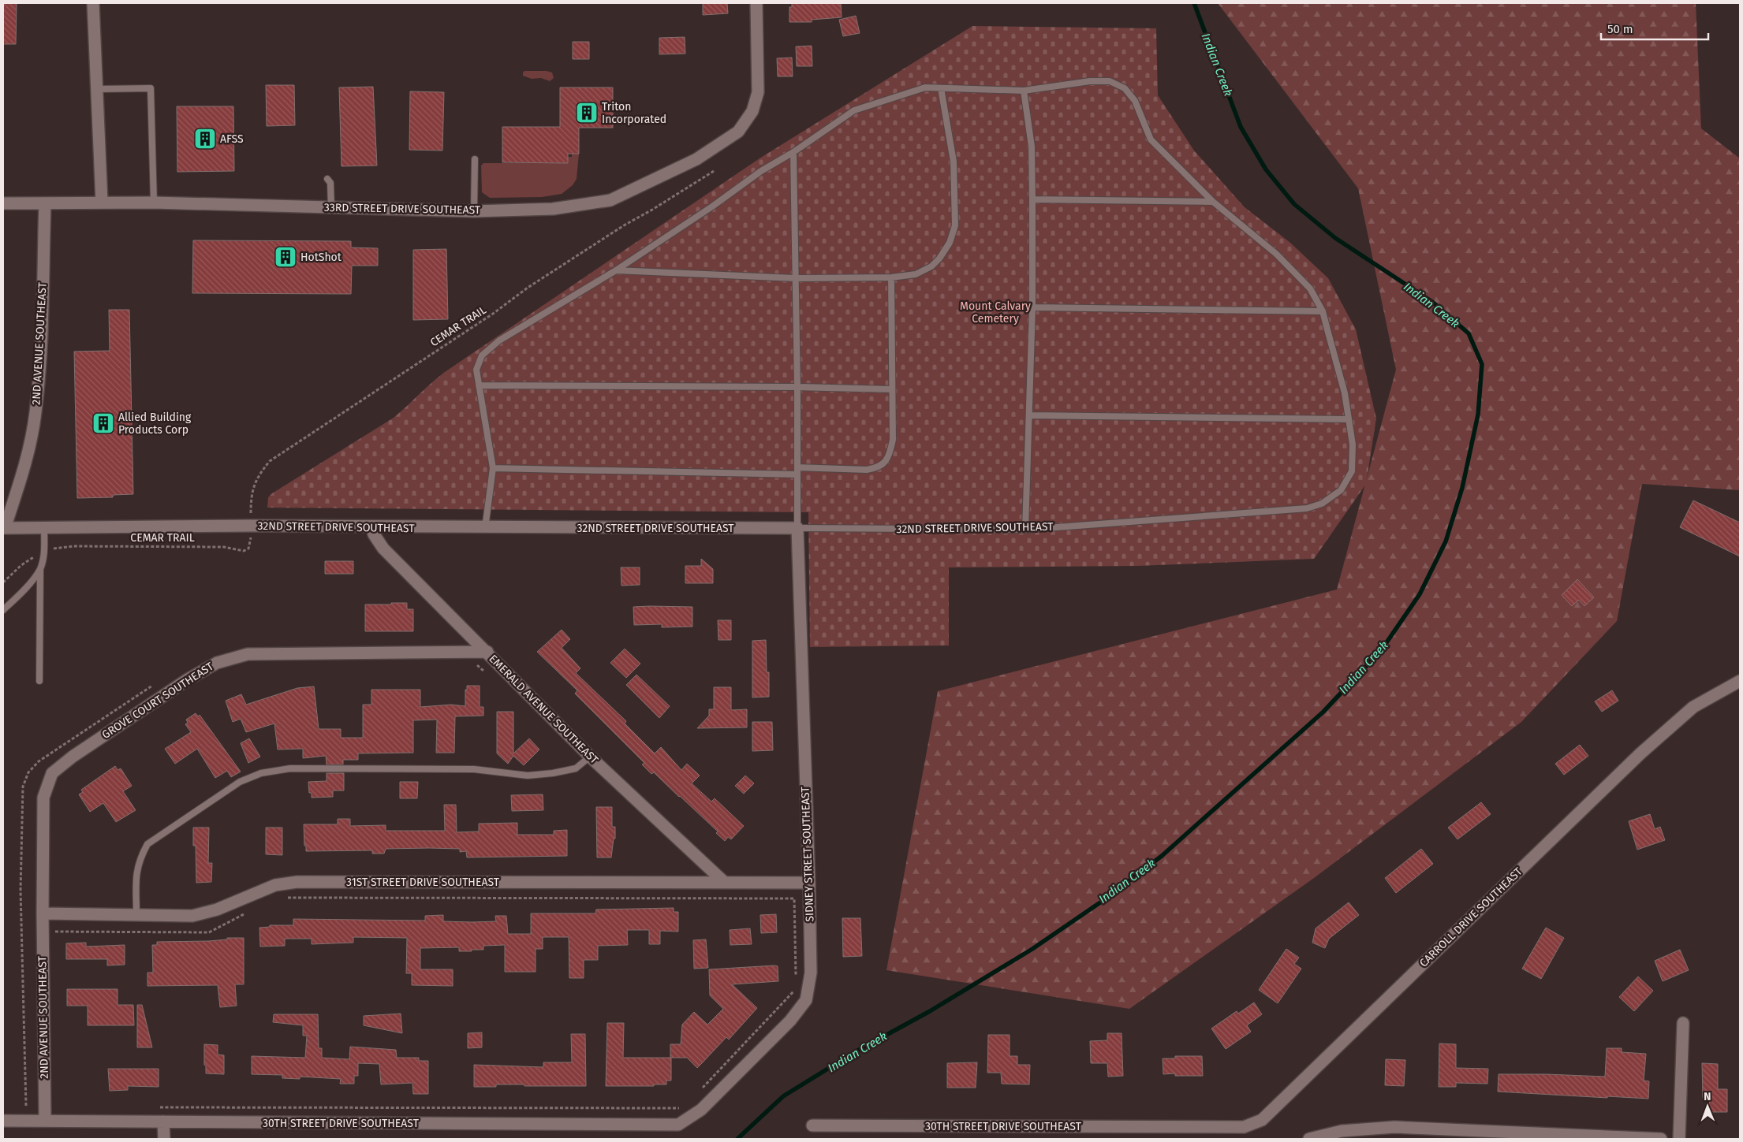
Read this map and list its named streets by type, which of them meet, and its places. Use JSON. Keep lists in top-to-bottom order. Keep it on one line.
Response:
{"streets":{"street":["33RD STREET DRIVE SOUTHEAST","2ND AVENUE SOUTHEAST","32ND STREET DRIVE SOUTHEAST","GROVE COURT SOUTHEAST","EMERALD AVENUE SOUTHEAST","SIDNEY STREET SOUTHEAST","31ST STREET DRIVE SOUTHEAST","CARROLL DRIVE SOUTHEAST","30TH STREET DRIVE SOUTHEAST"],"path":["CEMAR TRAIL"]},"crossings":[["33RD STREET DRIVE SOUTHEAST","2ND AVENUE SOUTHEAST"],["2ND AVENUE SOUTHEAST","32ND STREET DRIVE SOUTHEAST"],["2ND AVENUE SOUTHEAST","GROVE COURT SOUTHEAST"],["2ND AVENUE SOUTHEAST","31ST STREET DRIVE SOUTHEAST"],["2ND AVENUE SOUTHEAST","30TH STREET DRIVE SOUTHEAST"],["32ND STREET DRIVE SOUTHEAST","EMERALD AVENUE SOUTHEAST"],["32ND STREET DRIVE SOUTHEAST","SIDNEY STREET SOUTHEAST"],["GROVE COURT SOUTHEAST","EMERALD AVENUE SOUTHEAST"],["GROVE COURT SOUTHEAST","31ST STREET DRIVE SOUTHEAST"],["EMERALD AVENUE SOUTHEAST","31ST STREET DRIVE SOUTHEAST"],["SIDNEY STREET SOUTHEAST","31ST STREET DRIVE SOUTHEAST"],["SIDNEY STREET SOUTHEAST","30TH STREET DRIVE SOUTHEAST"],["CARROLL DRIVE SOUTHEAST","30TH STREET DRIVE SOUTHEAST"]],"water":["Indian Creek"],"parks":["Mount Calvary Cemetery"],"places":{"building":["Triton Incorporated","AFSS","HotShot","Allied Building Products Corp"]},"scale_bar":"50 m","north":"top"}
